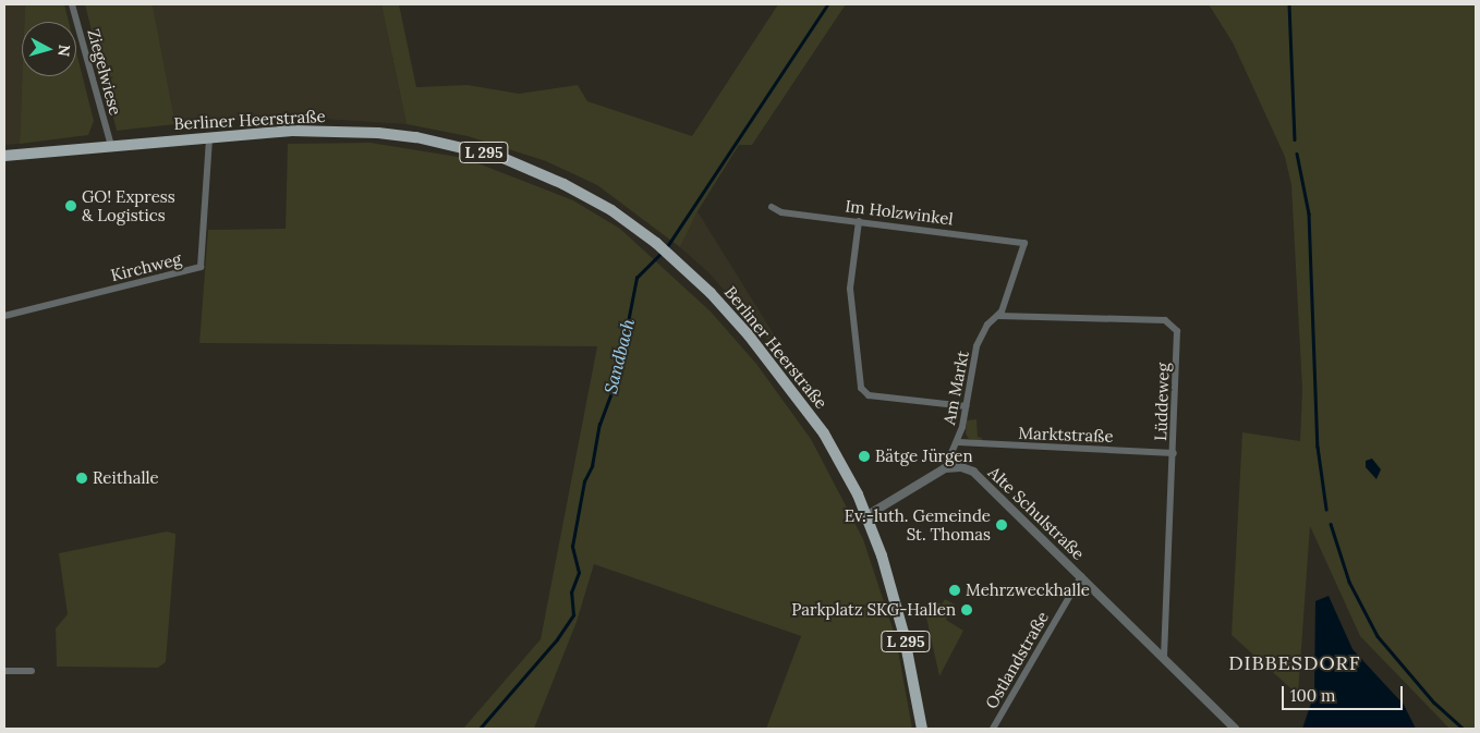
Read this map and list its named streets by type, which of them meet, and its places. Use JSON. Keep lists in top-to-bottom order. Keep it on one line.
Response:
{"streets":{"main road":["Berliner Heerstraße","L 295"],"street":["Ziegelwiese","Im Holzwinkel","Kirchweg","Am Markt","Lüddeweg","Marktstraße","Alte Schulstraße","Ostlandstraße"]},"crossings":[["Ziegelwiese","Berliner Heerstraße"],["Berliner Heerstraße","Kirchweg"],["Im Holzwinkel","Am Markt"],["Am Markt","Lüddeweg"],["Am Markt","Marktstraße"],["Am Markt","Alte Schulstraße"],["Lüddeweg","Marktstraße"],["Lüddeweg","Alte Schulstraße"],["Alte Schulstraße","Ostlandstraße"]],"districts":["DIBBESDORF"],"water":["Sandbach"],"places":["GO! Express & Logistics","Bätge Jürgen","Reithalle","Ev.-luth. Gemeinde St. Thomas","Mehrzweckhalle","Parkplatz SKG-Hallen"],"scale_bar":"100 m","north":"right"}
